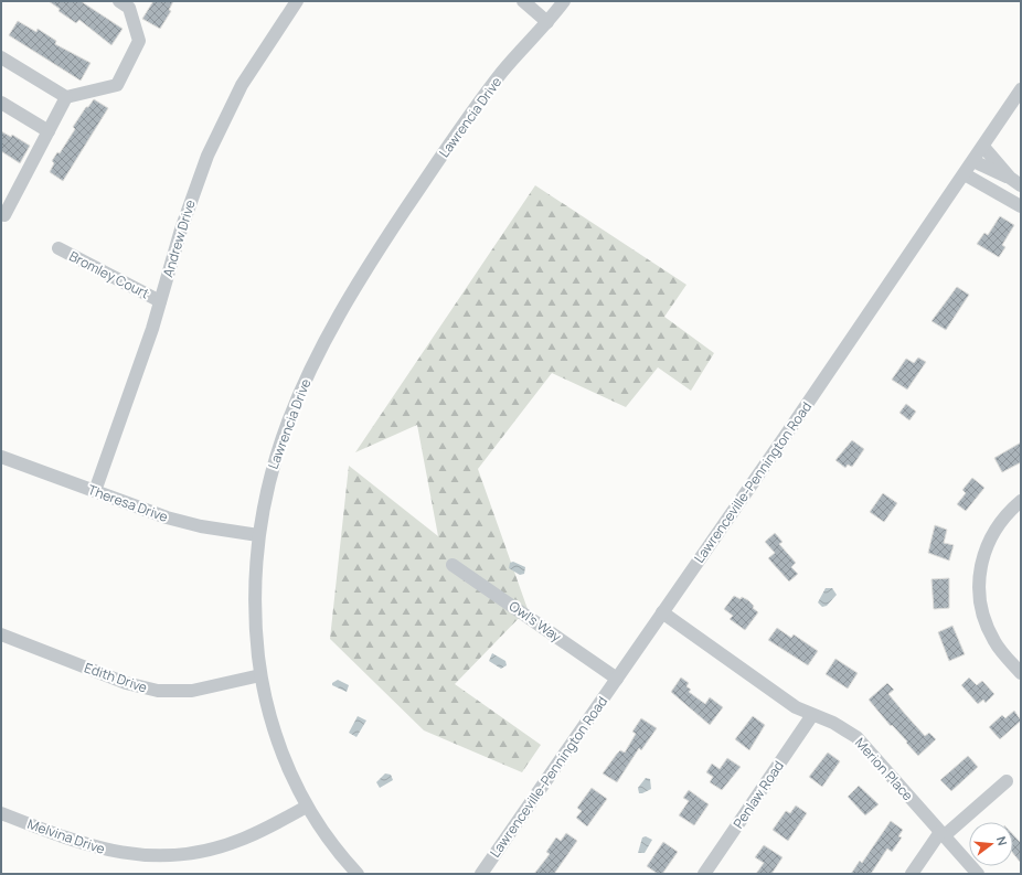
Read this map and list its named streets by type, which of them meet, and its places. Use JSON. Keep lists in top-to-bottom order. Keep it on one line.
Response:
{"streets":{"street":["Lawrencia Drive","Andrew Drive","Bromley Court","Lawrenceville-Pennington Road","Theresa Drive","Owl's Way","Edith Drive","Merion Place","Penlaw Road","Melvina Drive"]},"crossings":[["Lawrencia Drive","Theresa Drive"],["Lawrencia Drive","Edith Drive"],["Lawrencia Drive","Melvina Drive"],["Andrew Drive","Bromley Court"],["Andrew Drive","Theresa Drive"],["Lawrenceville-Pennington Road","Owl's Way"],["Lawrenceville-Pennington Road","Merion Place"],["Merion Place","Penlaw Road"]],"north":"right"}
